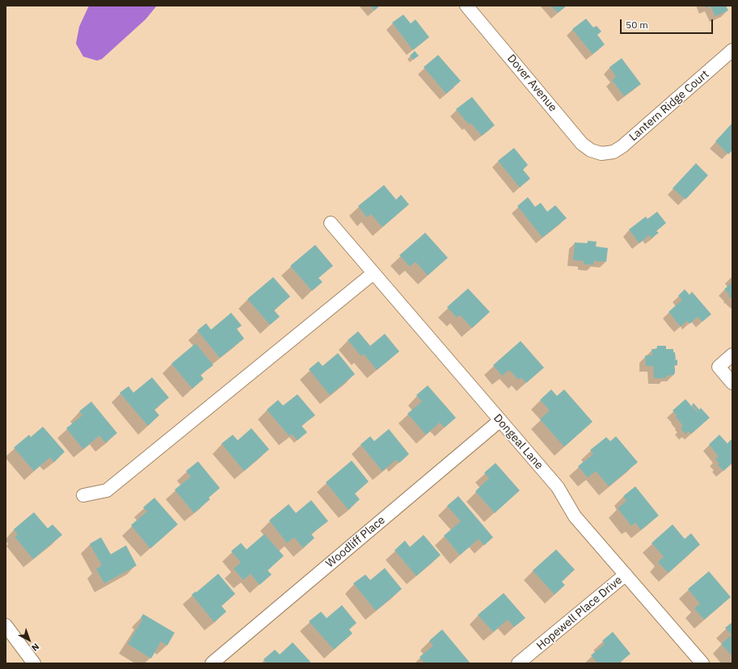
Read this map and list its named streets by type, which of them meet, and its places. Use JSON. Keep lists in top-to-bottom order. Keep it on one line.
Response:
{"streets":{"street":["Dover Avenue","Lantern Ridge Court","Dongeal Lane","Woodliff Place","Hopewell Place Drive"]},"crossings":[["Dover Avenue","Lantern Ridge Court"],["Dongeal Lane","Woodliff Place"],["Dongeal Lane","Hopewell Place Drive"]],"scale_bar":"50 m","north":"bottom right"}
